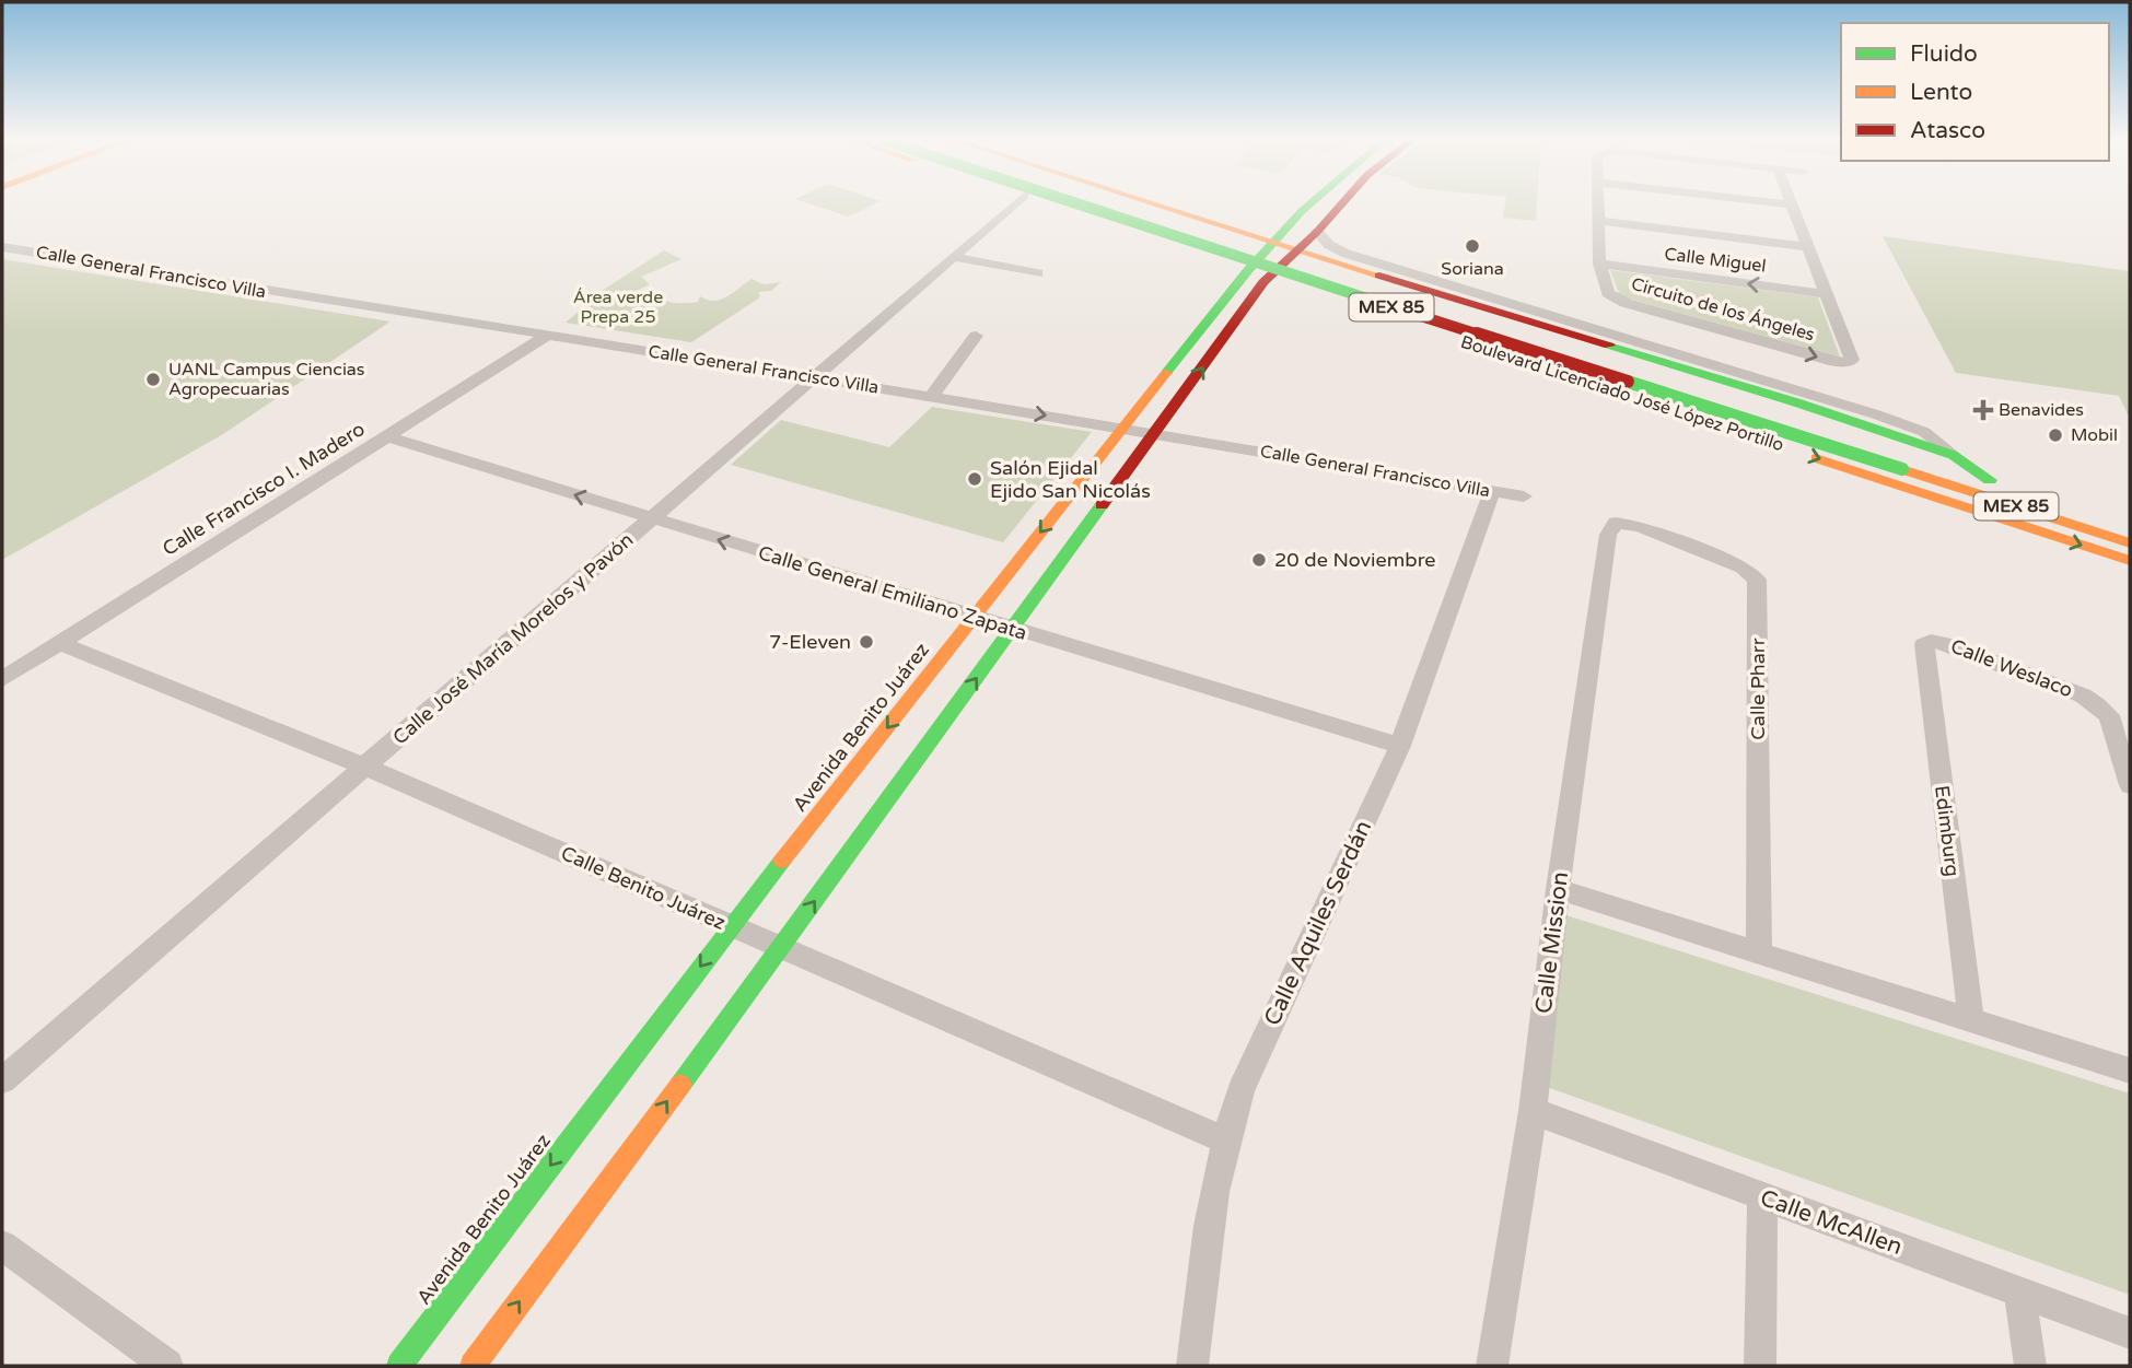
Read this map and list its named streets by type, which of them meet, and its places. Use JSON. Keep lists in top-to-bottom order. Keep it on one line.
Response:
{"streets":{"main road":["MEX 85","Boulevard Licenciado José López Portillo","Avenida Benito Juárez"],"street":["Calle Miguel","Calle General Francisco Villa","Circuito de los Ángeles","Calle Francisco I. Madero","Calle General Emiliano Zapata","Calle José María Morelos y Pavón","Calle Weslaco","Calle Pharr","Edimburg","Calle Benito Juárez","Calle Aquiles Serdán","Calle Mission","Calle McAllen"]},"crossings":[["Calle Miguel","Circuito de los Ángeles"],["Calle General Francisco Villa","Calle Francisco I. Madero"],["Calle General Francisco Villa","Calle José María Morelos y Pavón"],["Calle General Francisco Villa","Avenida Benito Juárez"],["Calle General Francisco Villa","Calle Aquiles Serdán"],["Boulevard Licenciado José López Portillo","Avenida Benito Juárez"],["Calle Francisco I. Madero","Calle General Emiliano Zapata"],["Calle Francisco I. Madero","Calle Benito Juárez"],["Calle General Emiliano Zapata","Calle José María Morelos y Pavón"],["Calle General Emiliano Zapata","Avenida Benito Juárez"],["Calle General Emiliano Zapata","Calle Aquiles Serdán"],["Calle José María Morelos y Pavón","Calle Benito Juárez"],["Calle Weslaco","Edimburg"],["Calle Pharr","Calle Mission"],["Avenida Benito Juárez","Calle Benito Juárez"],["Calle Benito Juárez","Calle Aquiles Serdán"],["Calle Mission","Calle McAllen"]],"one_way":["Calle General Emiliano Zapata"],"parks":["Área verde Prepa 25"],"places":{"other":["Soriana","UANL Campus Ciencias Agropecuarias","Mobil","Salón Ejidal Ejido San Nicolás","20 de Noviembre","7-Eleven"],"health":["Benavides"]},"legend":["Fluido","Lento","Atasco"]}
